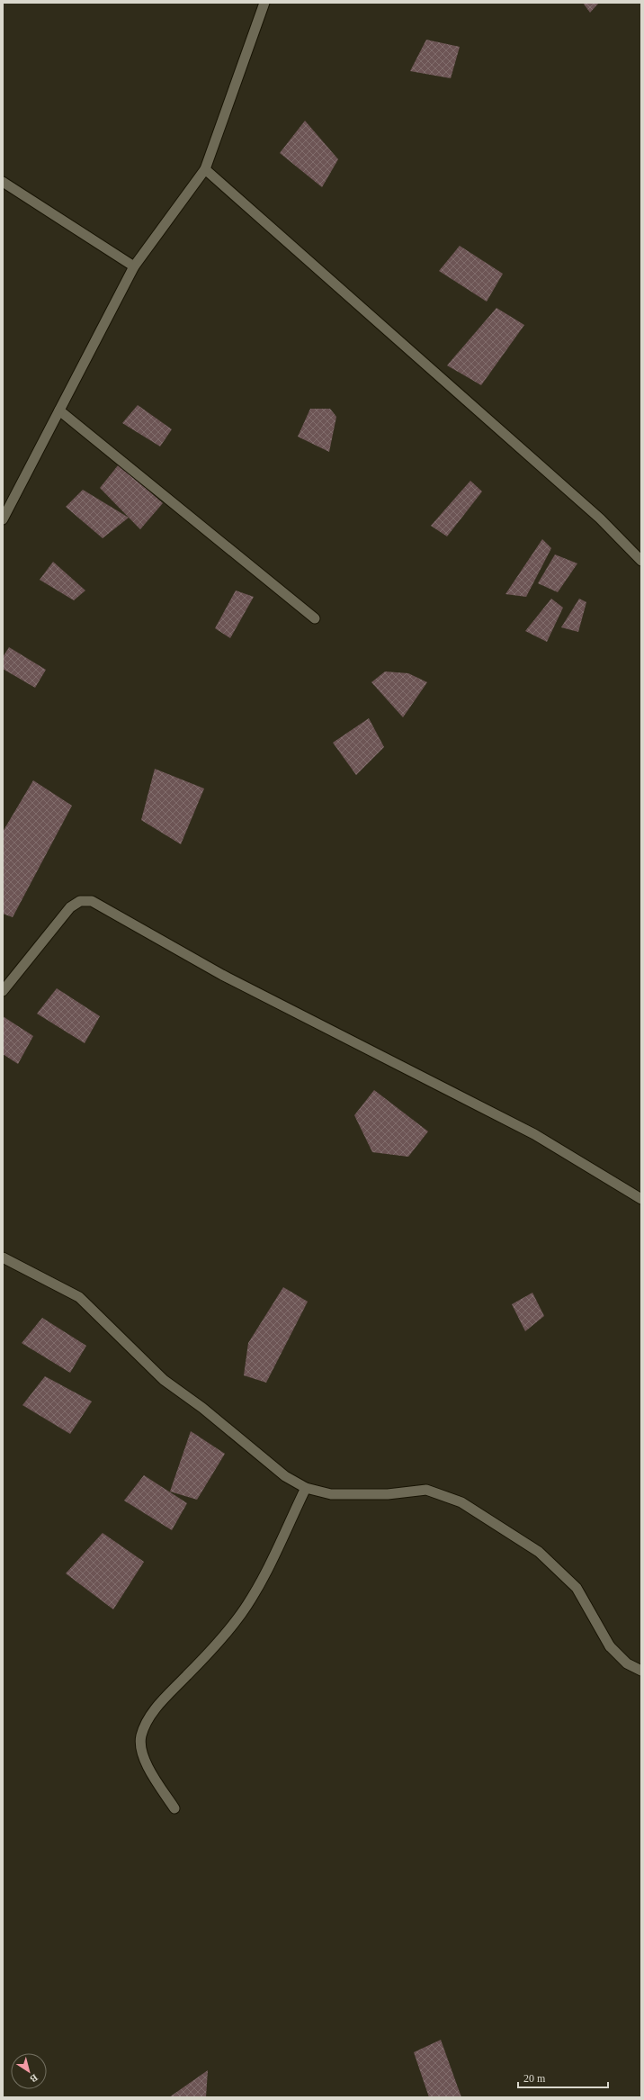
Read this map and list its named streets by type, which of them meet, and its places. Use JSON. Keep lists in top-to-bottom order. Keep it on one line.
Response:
{"scale_bar":"20 m","north":"bottom right"}
